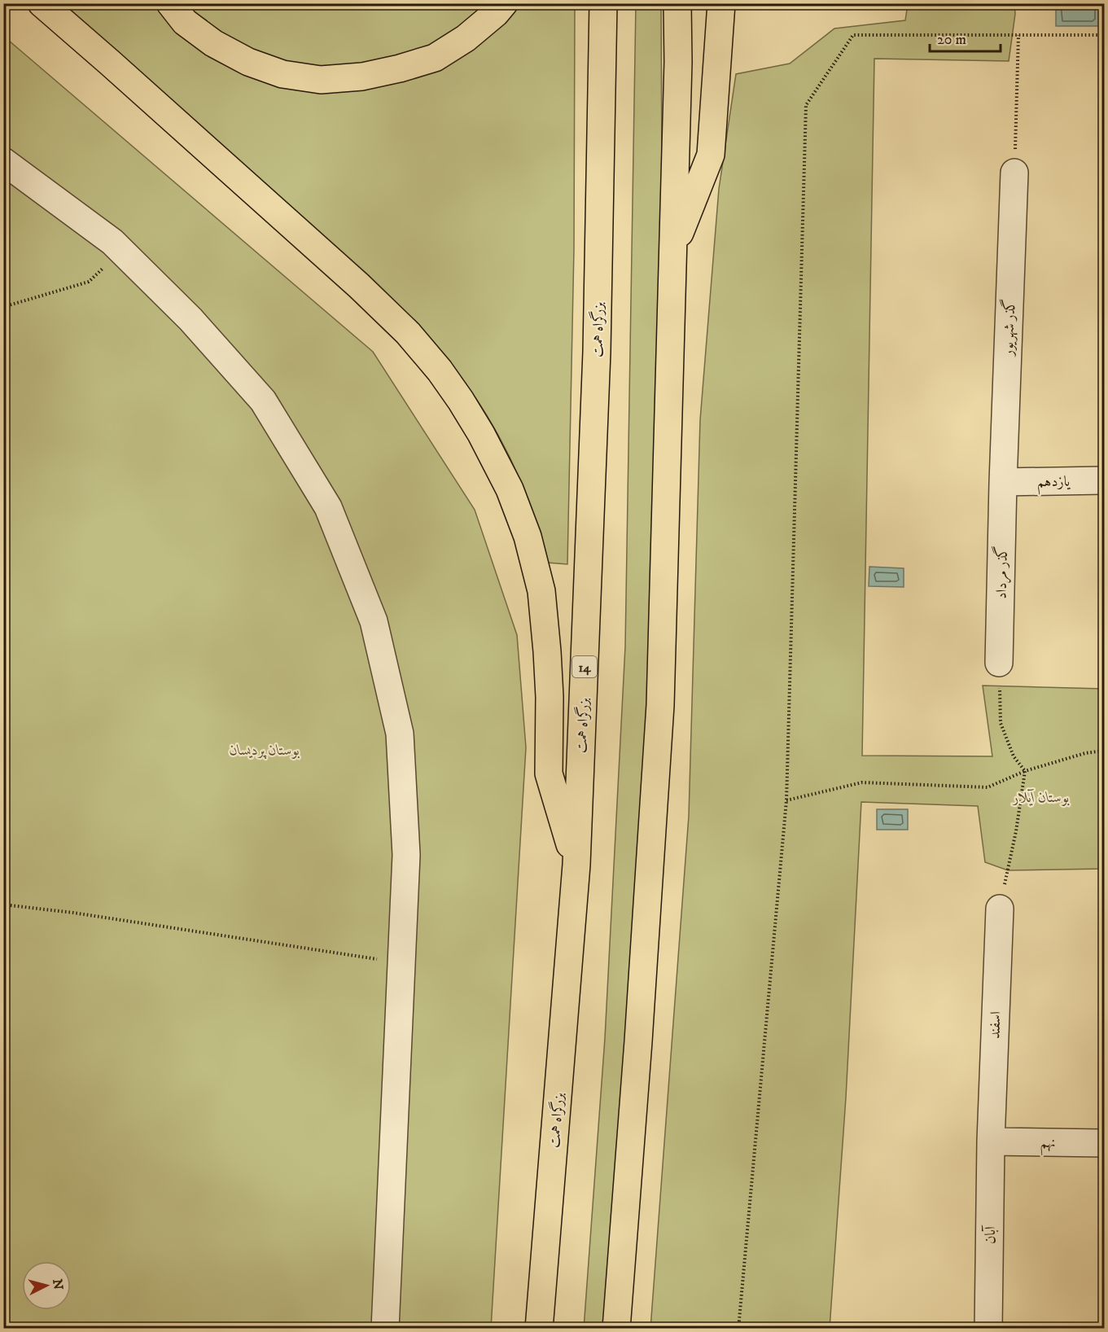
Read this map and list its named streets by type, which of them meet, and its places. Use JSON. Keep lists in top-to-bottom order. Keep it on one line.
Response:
{"streets":{"highway":["بزرگراه همت","14"],"street":["گذر شهریور","یازدهم","گذر مرداد","اسفند","نهم","آبان"]},"crossings":[["گذر شهریور","یازدهم"],["گذر شهریور","گذر مرداد"],["یازدهم","گذر مرداد"],["اسفند","نهم"],["اسفند","آبان"],["نهم","آبان"]],"parks":["بوستان پردیسان","بوستان آیلار"],"scale_bar":"20 m","north":"right"}
